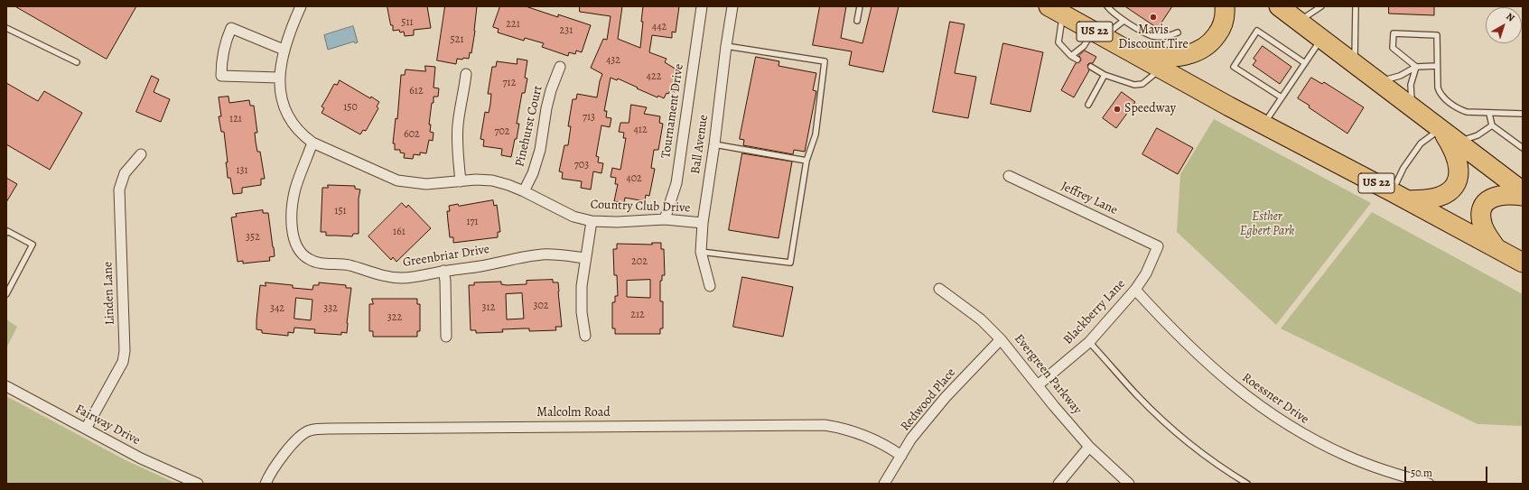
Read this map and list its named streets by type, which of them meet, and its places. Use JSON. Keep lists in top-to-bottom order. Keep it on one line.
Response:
{"streets":{"highway":["US 22"],"street":["Tournament Drive","Pinehurst Court","Ball Avenue","Jeffrey Lane","Country Club Drive","Greenbriar Drive","Linden Lane","Blackberry Lane","Evergreen Parkway","Roessner Drive","Redwood Place","Malcolm Road","Fairway Drive"]},"crossings":[["Tournament Drive","Country Club Drive"],["Pinehurst Court","Country Club Drive"],["Ball Avenue","Country Club Drive"],["Jeffrey Lane","Blackberry Lane"],["Country Club Drive","Greenbriar Drive"],["Linden Lane","Fairway Drive"],["Blackberry Lane","Evergreen Parkway"],["Blackberry Lane","Roessner Drive"],["Evergreen Parkway","Redwood Place"],["Redwood Place","Malcolm Road"]],"parks":["Esther Egbert Park"],"places":["Mavis Discount Tire","Speedway"],"house_numbers":["511","221","442","231","521","432","422","712","612","150","713","121","412","702","602","703","131","402","151","171","161","352","202","302","312","342","332","212","322"],"scale_bar":"50 m","north":"top right"}
